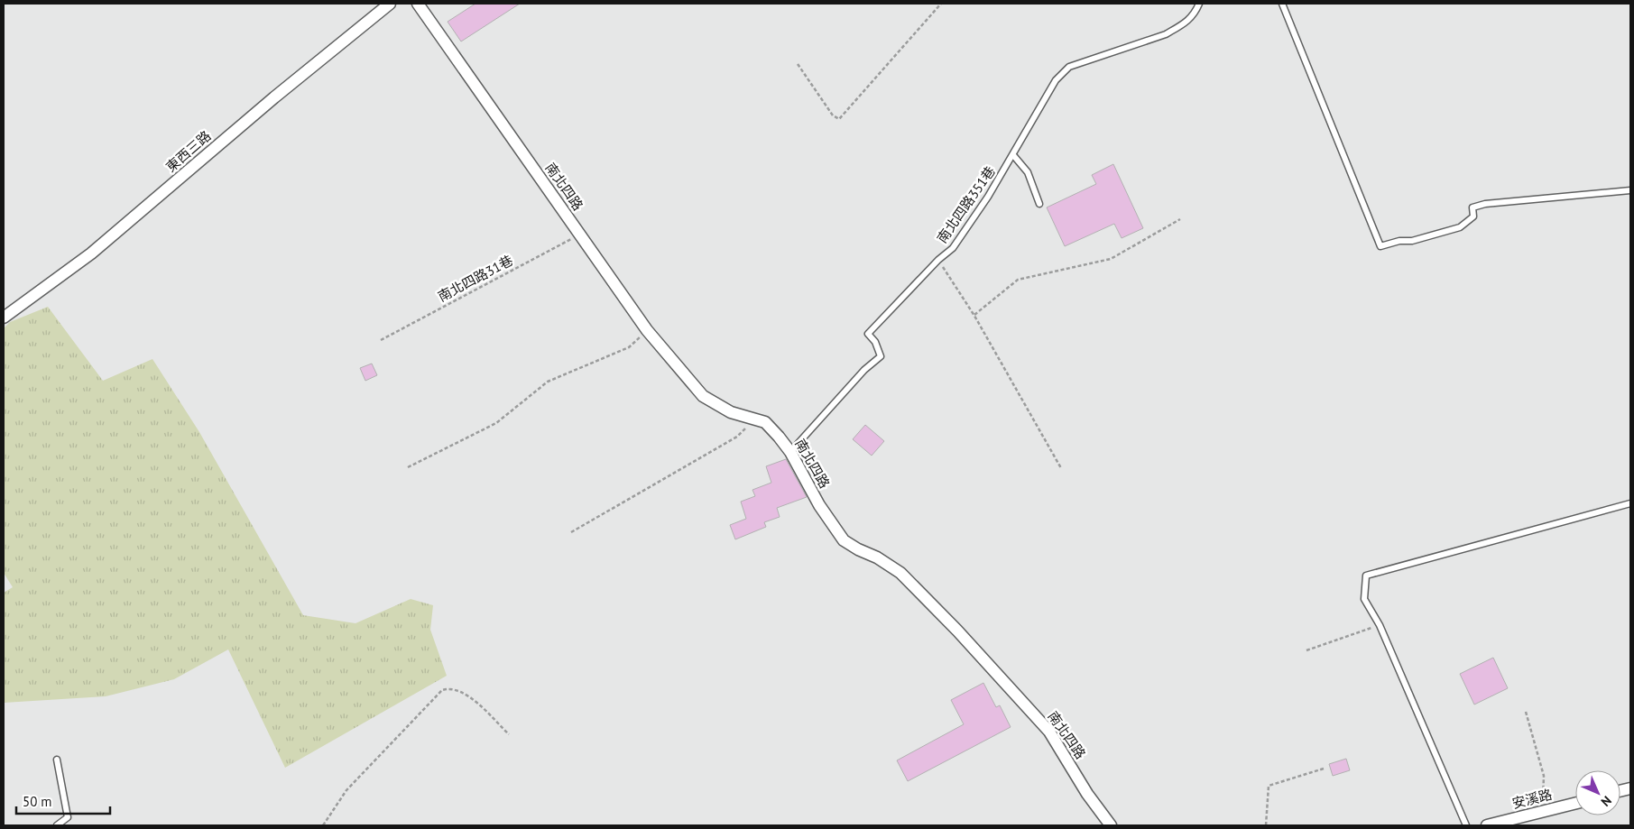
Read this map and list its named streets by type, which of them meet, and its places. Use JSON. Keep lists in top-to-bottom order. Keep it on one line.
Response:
{"streets":{"street":["東西三路","南北四路","安溪路"],"lane":["南北四路351巷"],"path":["南北四路31巷"]},"crossings":[["南北四路","南北四路351巷"],["南北四路","南北四路31巷"]],"scale_bar":"50 m","north":"bottom right"}
